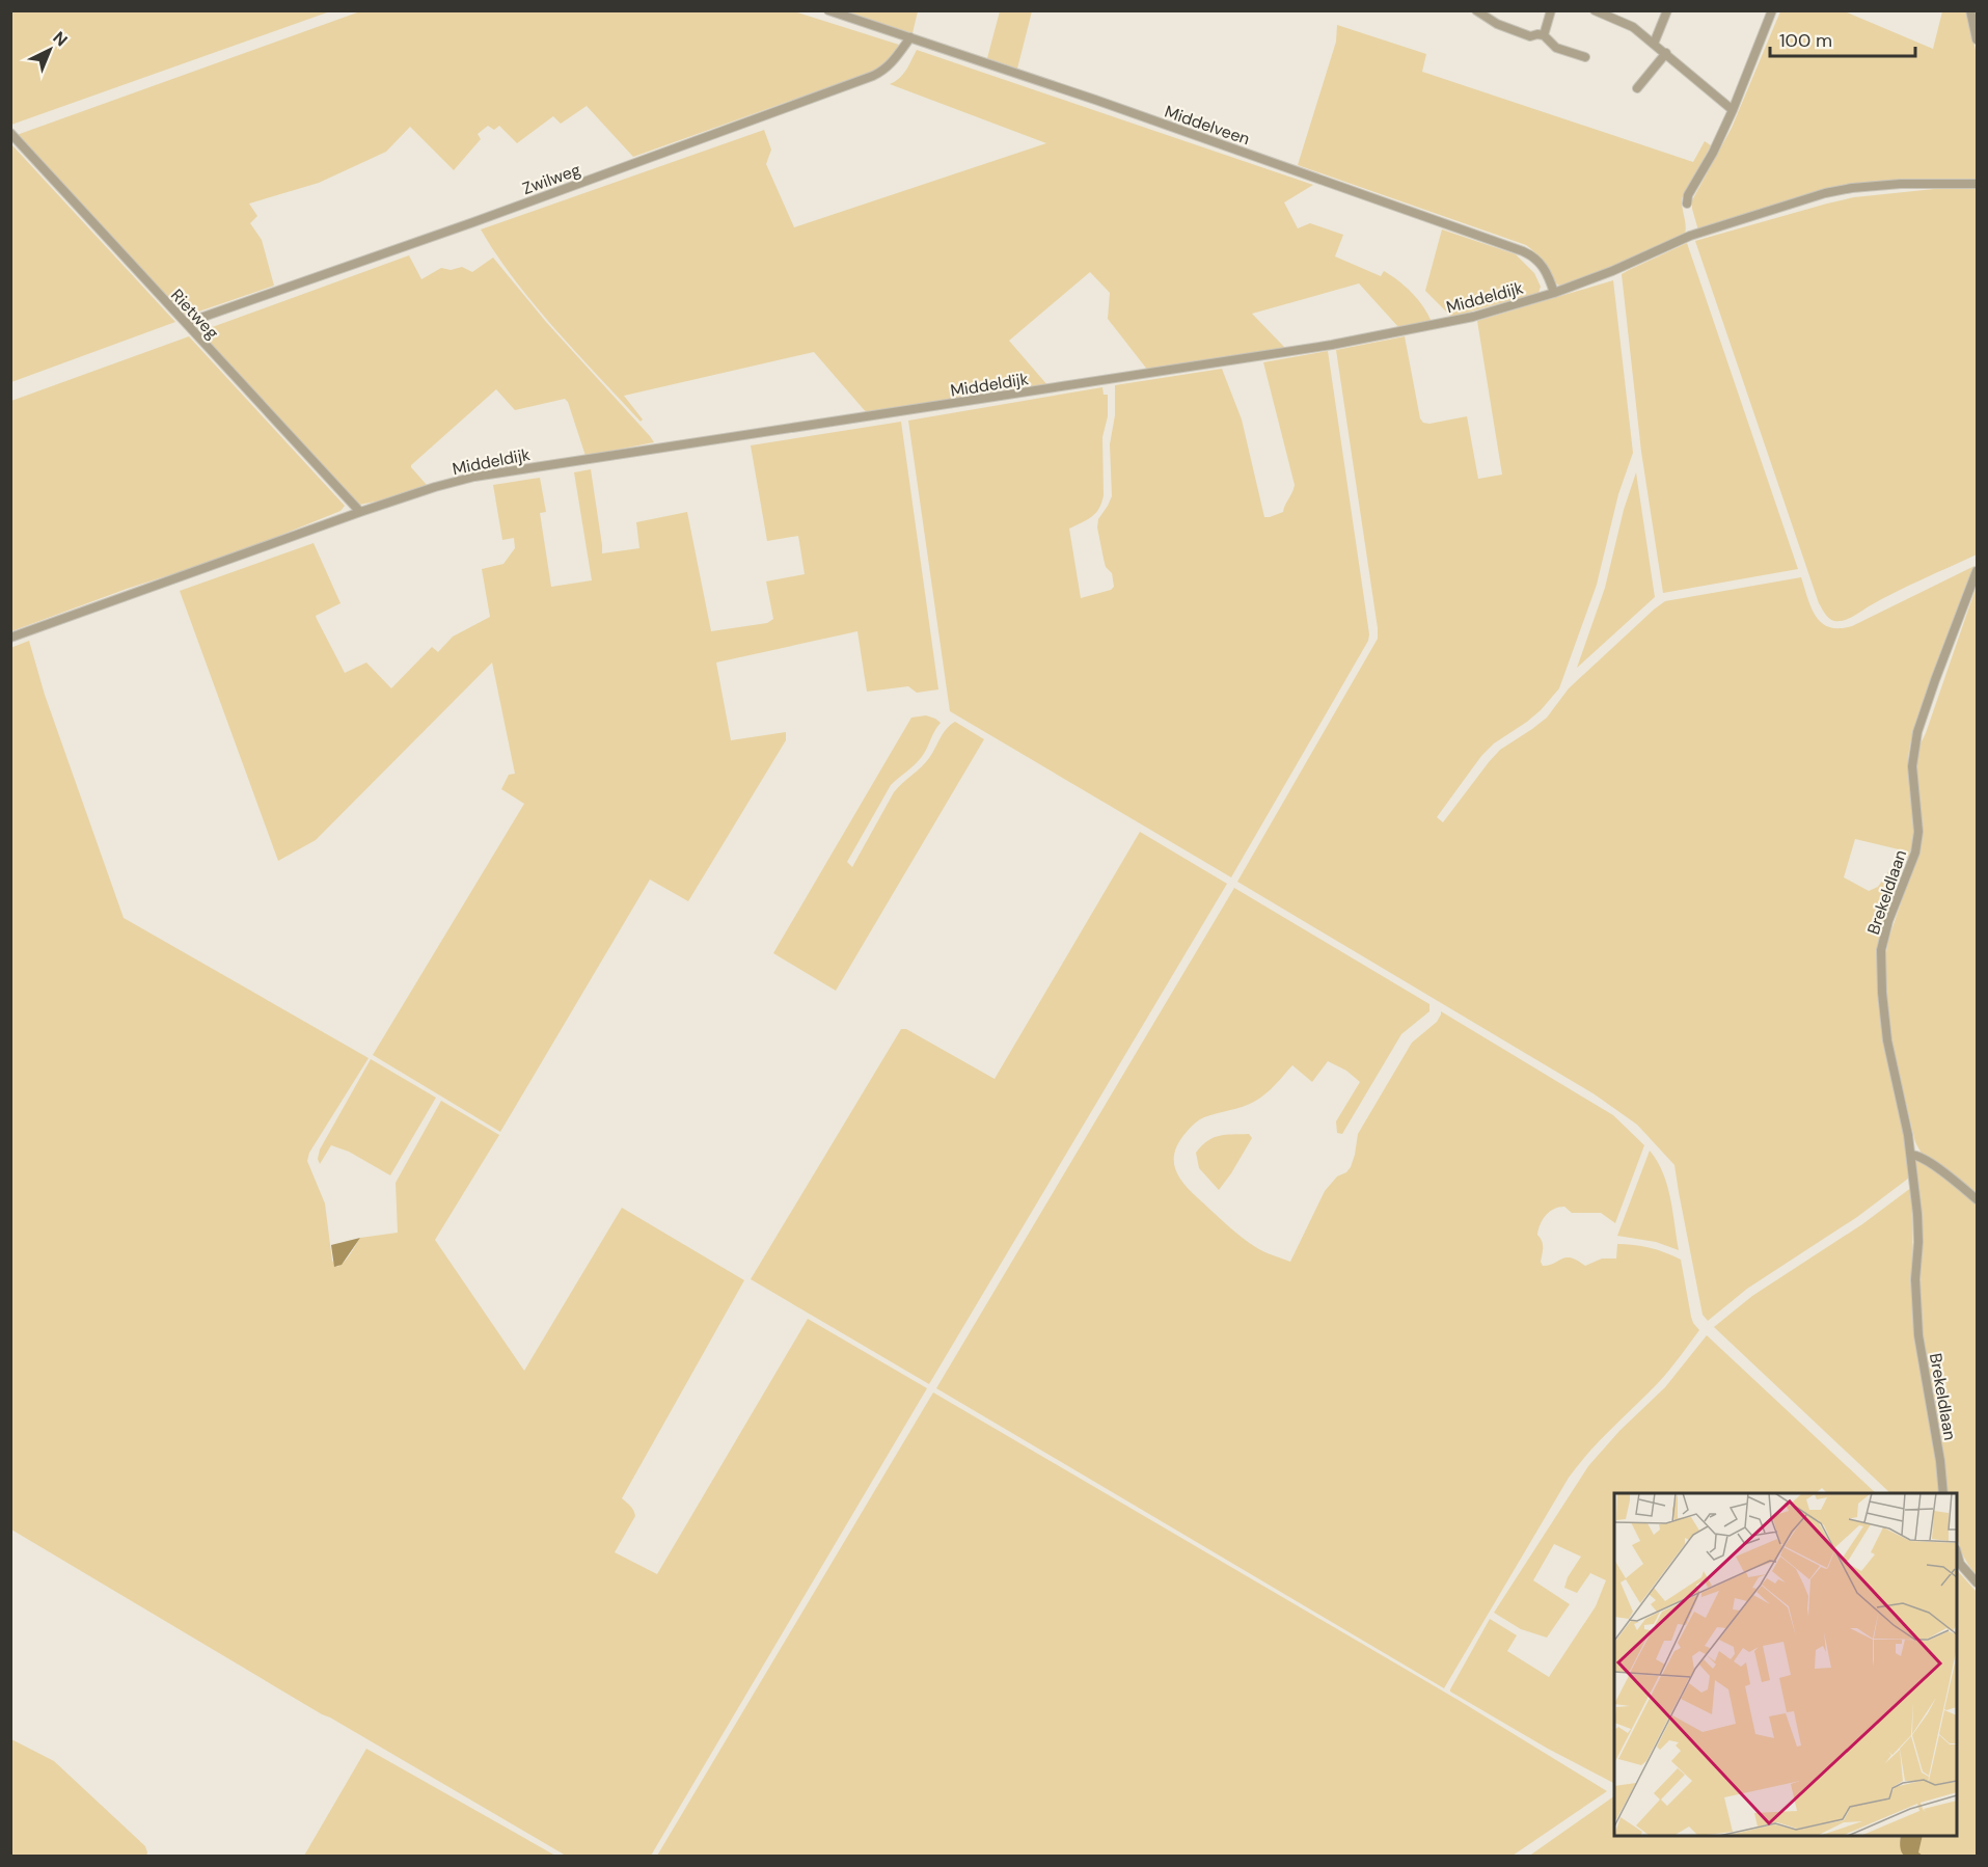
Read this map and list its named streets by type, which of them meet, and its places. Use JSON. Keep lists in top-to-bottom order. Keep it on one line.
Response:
{"streets":{"street":["Middelveen","Zwilweg","Middeldijk","Rietweg","Brekeldlaan"]},"crossings":[["Middelveen","Zwilweg"],["Middelveen","Middeldijk"],["Zwilweg","Rietweg"],["Middeldijk","Rietweg"]],"scale_bar":"100 m","north":"top right"}
